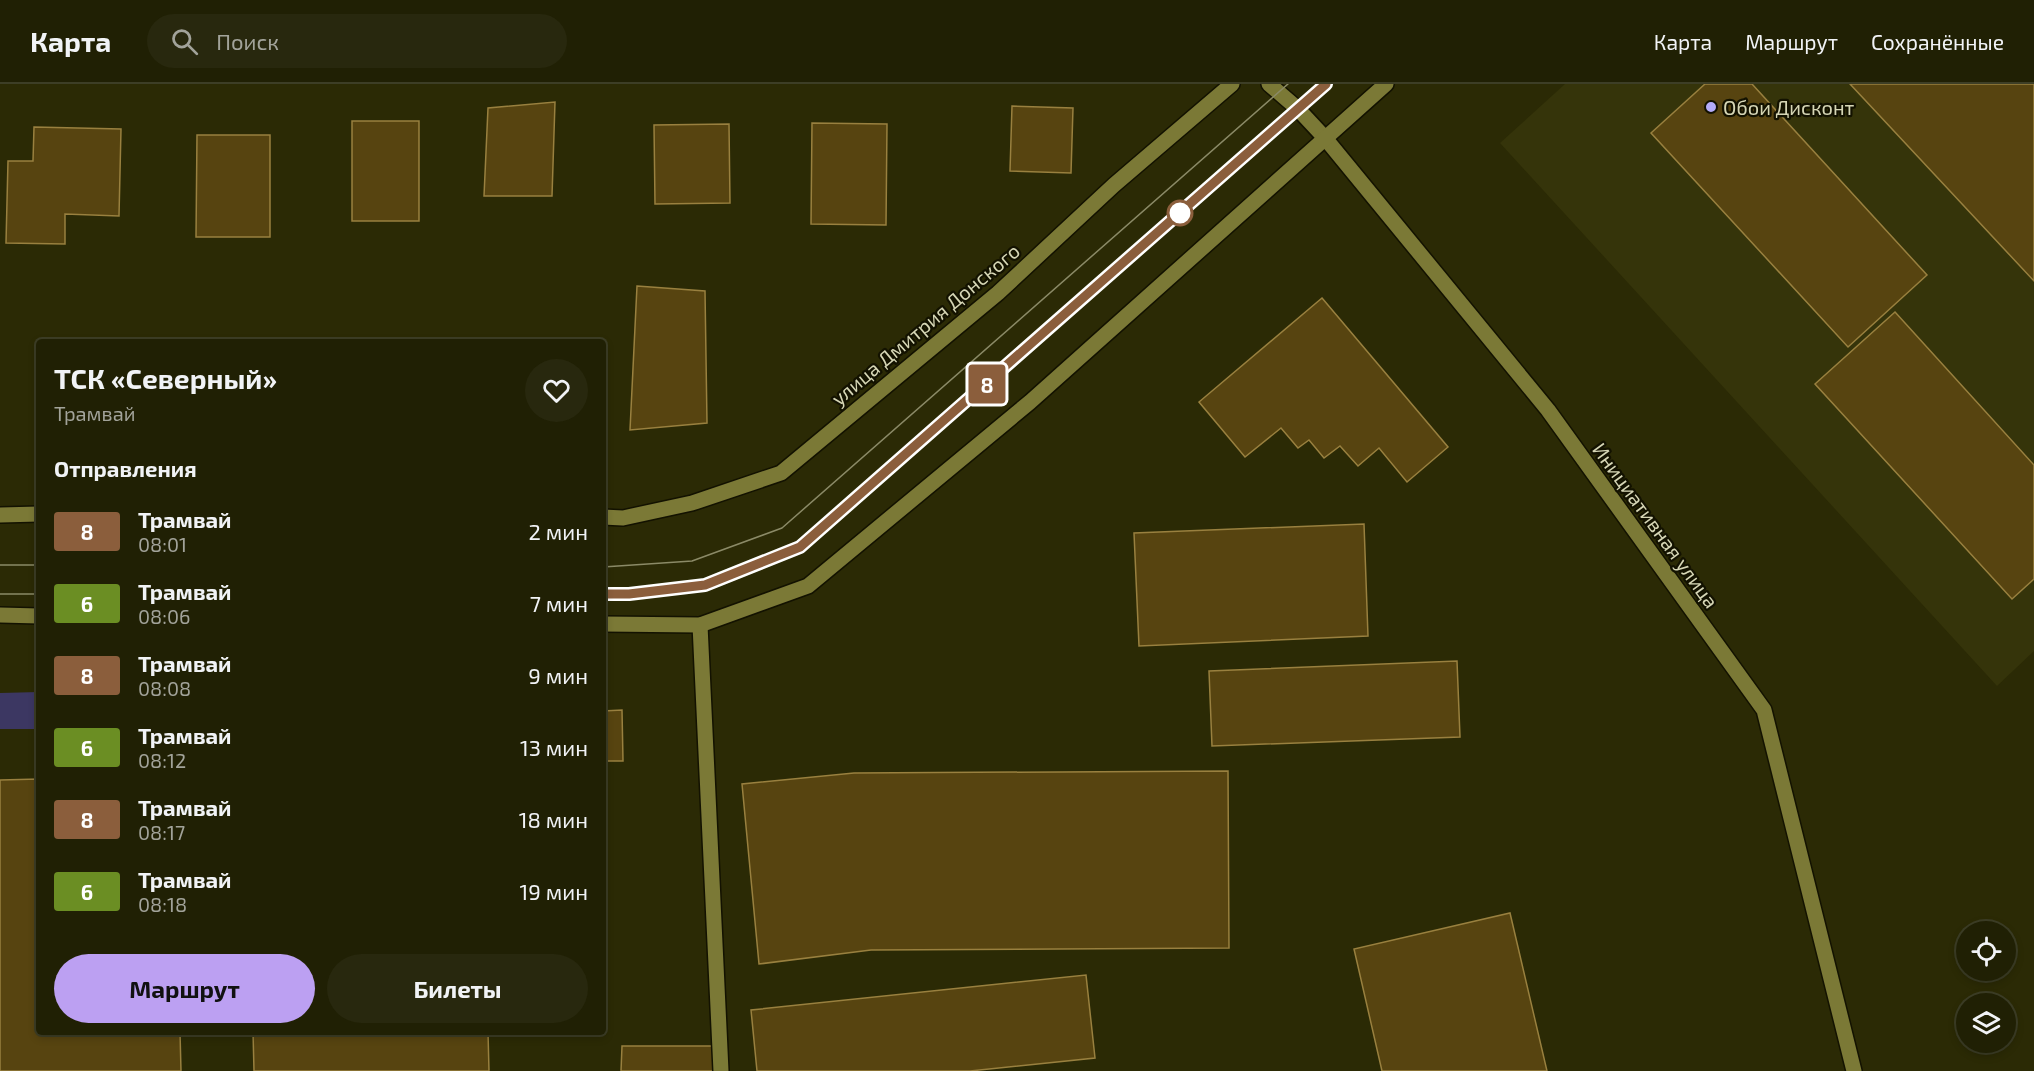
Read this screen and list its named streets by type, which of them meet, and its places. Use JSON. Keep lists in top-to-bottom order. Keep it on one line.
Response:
{"streets":{"street":["улица Дмитрия Донского","Инициативная улица"]},"places":["Обои Дисконт"],"lines":["tram line 8"],"page":{"header":"Карта","search":"Поиск","nav":["Карта","Маршрут","Сохранённые"],"on_map":"8","heading":[["ТСК «Северный»","Трамвай"],"Отправления"],"list":[{"mark":"8","name":"Трамвай","note":"08:01","value":"2 мин"},{"mark":"6","name":"Трамвай","note":"08:06","value":"7 мин"},{"mark":"8","name":"Трамвай","note":"08:08","value":"9 мин"},{"mark":"6","name":"Трамвай","note":"08:12","value":"13 мин"},{"mark":"8","name":"Трамвай","note":"08:17","value":"18 мин"},{"mark":"6","name":"Трамвай","note":"08:18","value":"19 мин"}],"buttons":["Маршрут","Билеты"]}}
